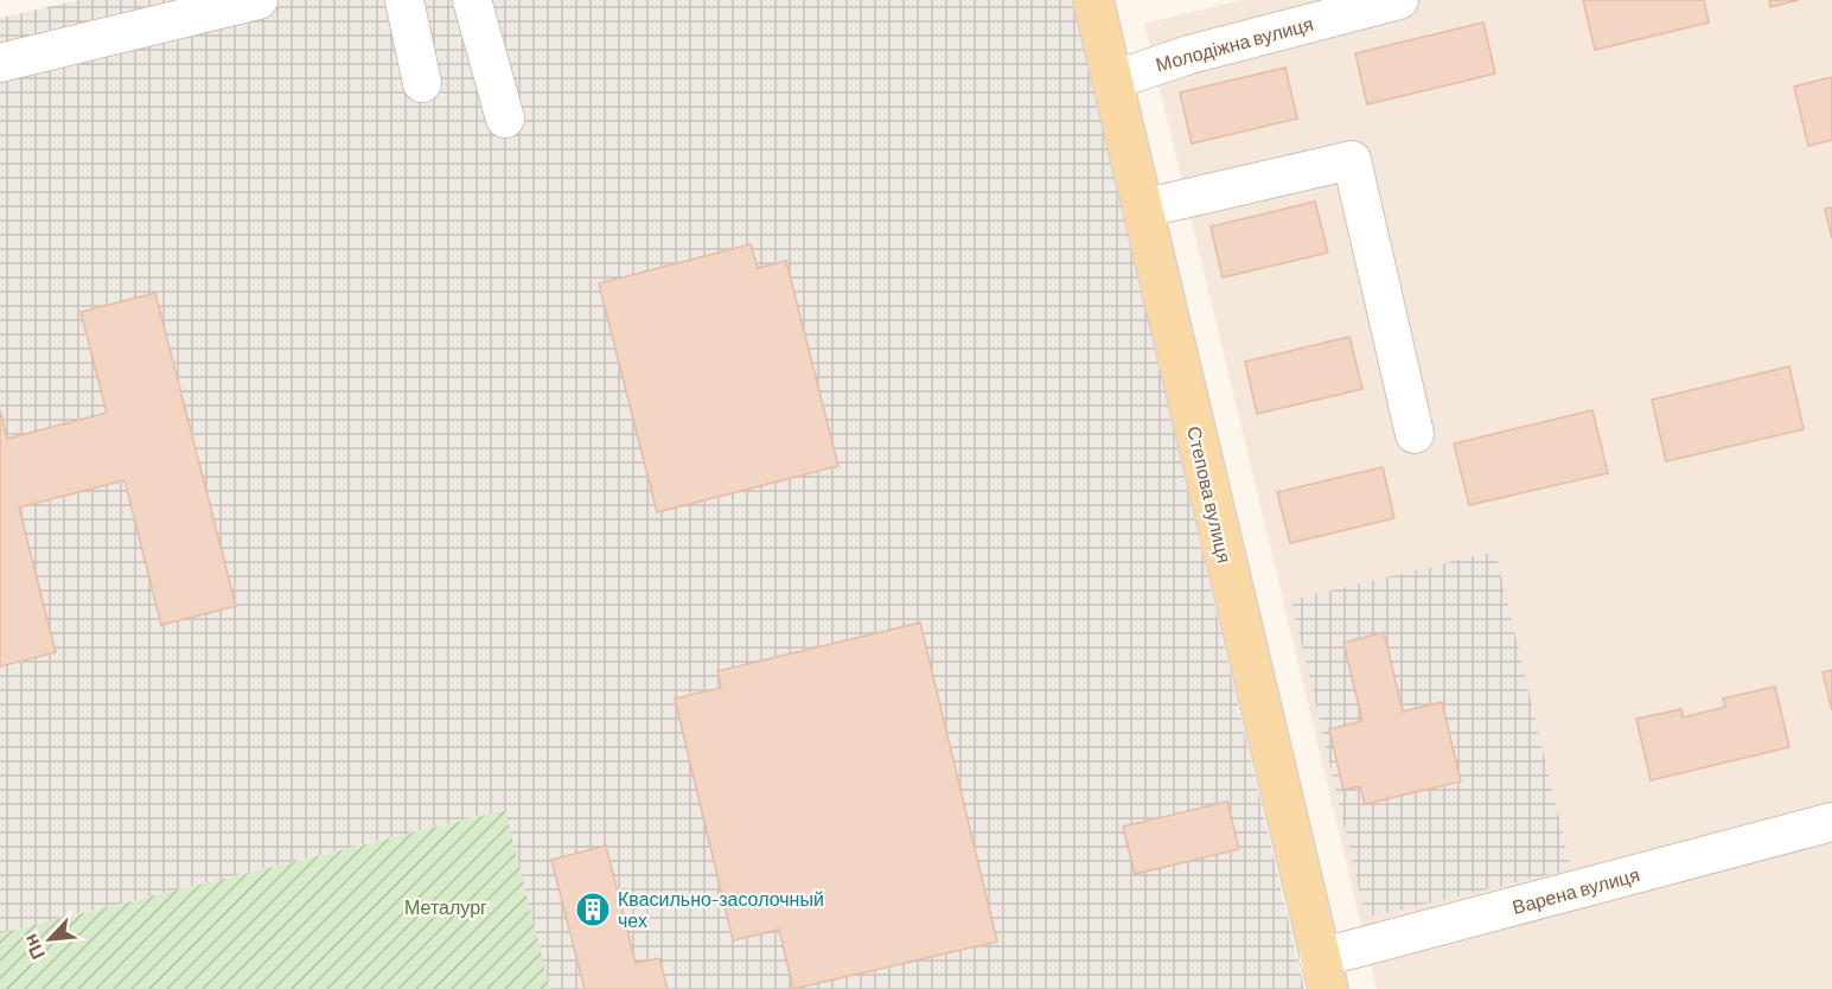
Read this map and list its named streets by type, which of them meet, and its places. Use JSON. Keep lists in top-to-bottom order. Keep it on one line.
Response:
{"streets":{"main road":["Степова вулиця"],"street":["Молодіжна вулиця","Варена вулиця"]},"crossings":[["Молодіжна вулиця","Степова вулиця"],["Степова вулиця","Варена вулиця"]],"parks":["Металург"],"places":{"building":["Квасильно-засолочный чех"]},"north":"bottom left"}
